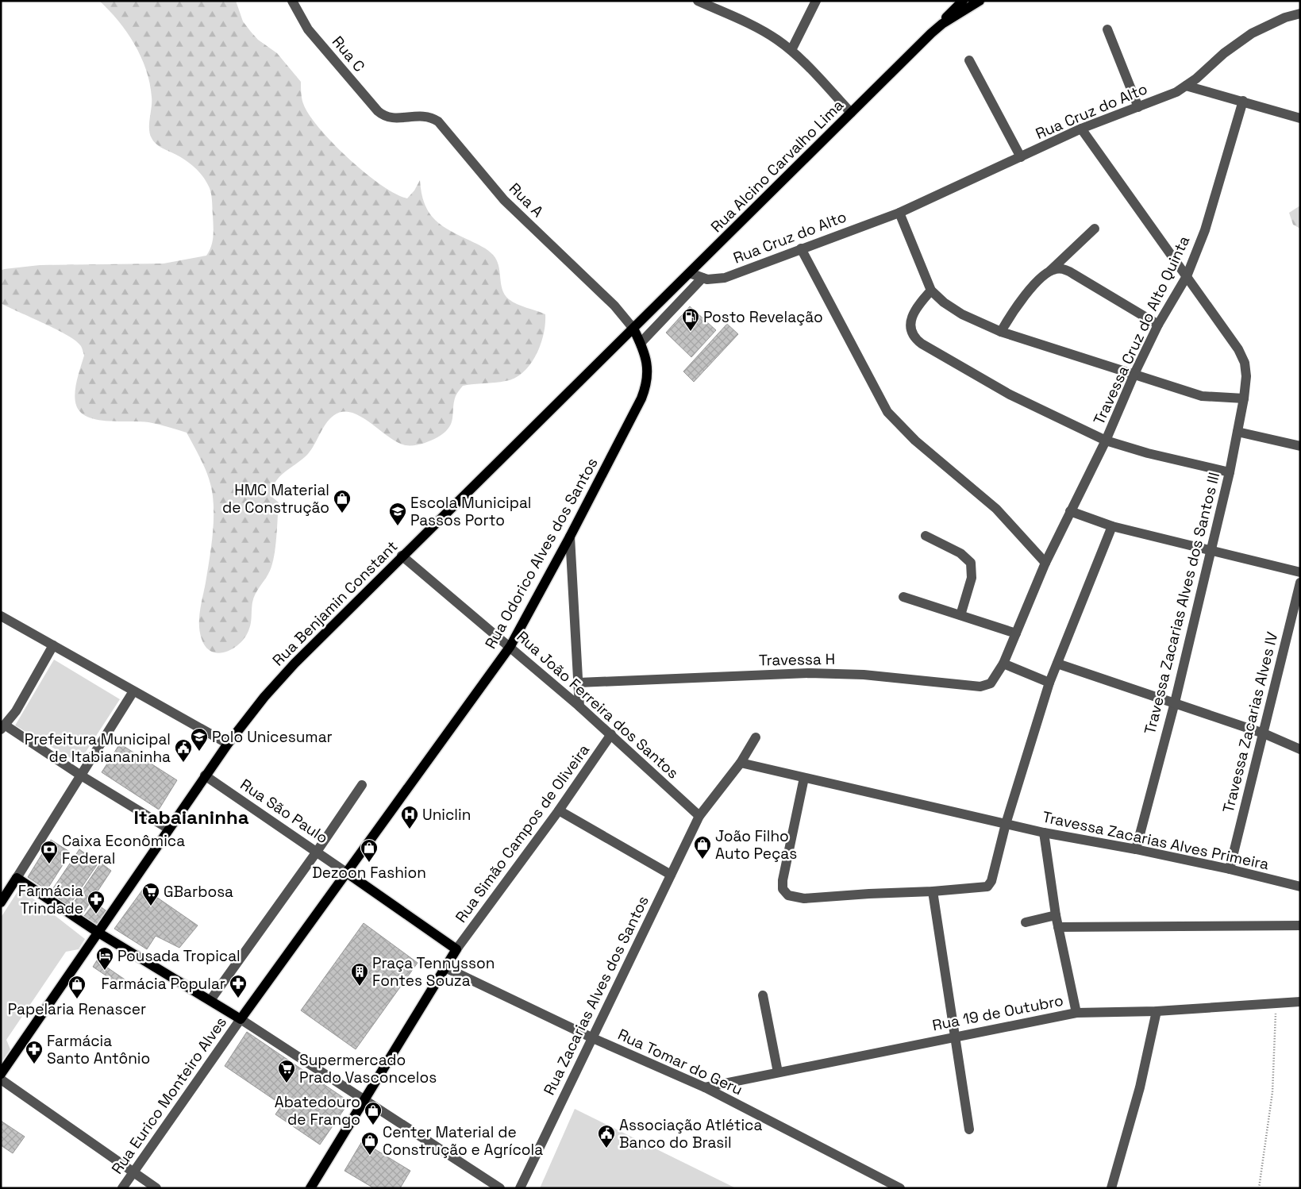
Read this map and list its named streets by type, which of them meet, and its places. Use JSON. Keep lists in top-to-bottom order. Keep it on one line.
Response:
{"streets":{"main road":["Rua Alcino Carvalho Lima","Rua Odorico Alves dos Santos","Rua Benjamin Constant"],"street":["Rua C","Rua Cruz do Alto","Rua A","Travessa Cruz do Alto Quinta","Travessa Zacarias Alves dos Santos III","Travessa H","Rua João Ferreira dos Santos","Travessa Zacarias Alves IV","Rua São Paulo","Rua Simão Campos de Oliveira","Travessa Zacarias Alves Primeira","Rua Zacarias Alves dos Santos","Rua 19 de Outubro","Rua Tomar do Geru","Rua Eurico Monteiro Alves"]},"crossings":[["Rua C","Rua A"],["Rua Cruz do Alto","Rua Alcino Carvalho Lima"],["Rua Alcino Carvalho Lima","Rua A"],["Rua Alcino Carvalho Lima","Rua Odorico Alves dos Santos"],["Rua Alcino Carvalho Lima","Rua Benjamin Constant"],["Rua A","Rua Odorico Alves dos Santos"],["Rua A","Rua Benjamin Constant"],["Travessa Cruz do Alto Quinta","Travessa Zacarias Alves dos Santos III"],["Travessa Cruz do Alto Quinta","Travessa H"],["Rua Odorico Alves dos Santos","Rua Benjamin Constant"],["Rua Odorico Alves dos Santos","Rua João Ferreira dos Santos"],["Rua Odorico Alves dos Santos","Rua São Paulo"],["Rua Benjamin Constant","Rua João Ferreira dos Santos"],["Rua Benjamin Constant","Rua São Paulo"],["Travessa Zacarias Alves dos Santos III","Travessa Zacarias Alves Primeira"],["Rua João Ferreira dos Santos","Rua Simão Campos de Oliveira"],["Rua João Ferreira dos Santos","Rua Zacarias Alves dos Santos"],["Travessa Zacarias Alves IV","Travessa Zacarias Alves Primeira"],["Travessa Zacarias Alves Primeira","Rua Zacarias Alves dos Santos"],["Rua Zacarias Alves dos Santos","Rua Tomar do Geru"],["Rua 19 de Outubro","Rua Tomar do Geru"]],"districts":["Itabaianinha"],"places":{"fuel station":["Posto Revelação"],"shop":["HMC Material de Construção","João Filho Auto Peças","Dezoon Fashion","Papelaria Renascer","Abatedouro de Frango","Center Material de Construção e Agrícola"],"school or university":["Escola Municipal Passos Porto","Polo Unicesumar"],"public building":["Prefeitura Municipal de Itabiananinha","Associação Atlética Banco do Brasil"],"hospital":["Uniclin"],"bank":["Caixa Econômica Federal"],"supermarket":["GBarbosa","Supermercado Prado Vasconcelos"],"pharmacy":["Farmácia Trindade","Farmácia Popular","Farmácia Santo Antônio"],"hotel":["Pousada Tropical"],"building":["Praça Tennysson Fontes Souza"]}}
